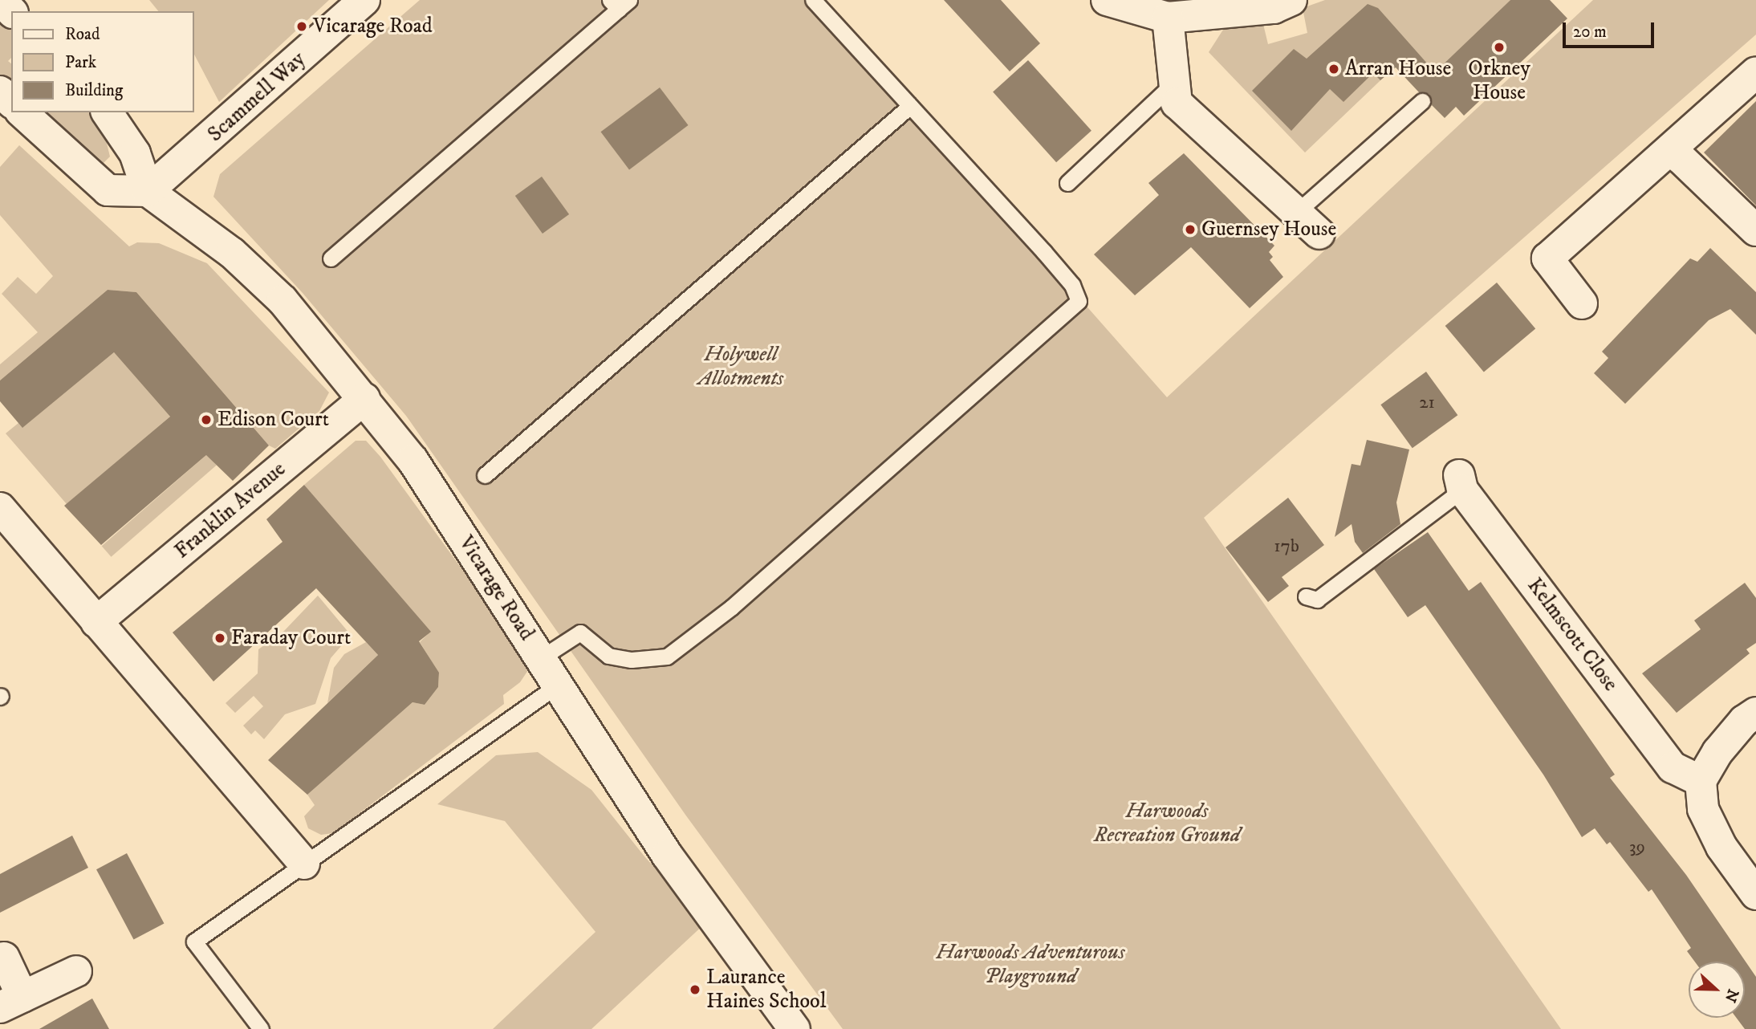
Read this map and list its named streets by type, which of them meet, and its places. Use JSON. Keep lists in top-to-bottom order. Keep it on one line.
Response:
{"streets":{"street":["Scammell Way","Franklin Avenue","Vicarage Road","Kelmscott Close"]},"crossings":[["Scammell Way","Vicarage Road"],["Franklin Avenue","Vicarage Road"]],"parks":["Holywell Allotments","Harwoods Recreation Ground","Harwoods Adventurous Playground"],"places":["Vicarage Road","Orkney House","Arran House","Guernsey House","Edison Court","Faraday Court","Laurance Haines School"],"house_numbers":["21","17b","39"],"legend":["Road","Park","Building"],"scale_bar":"20 m","north":"right"}
